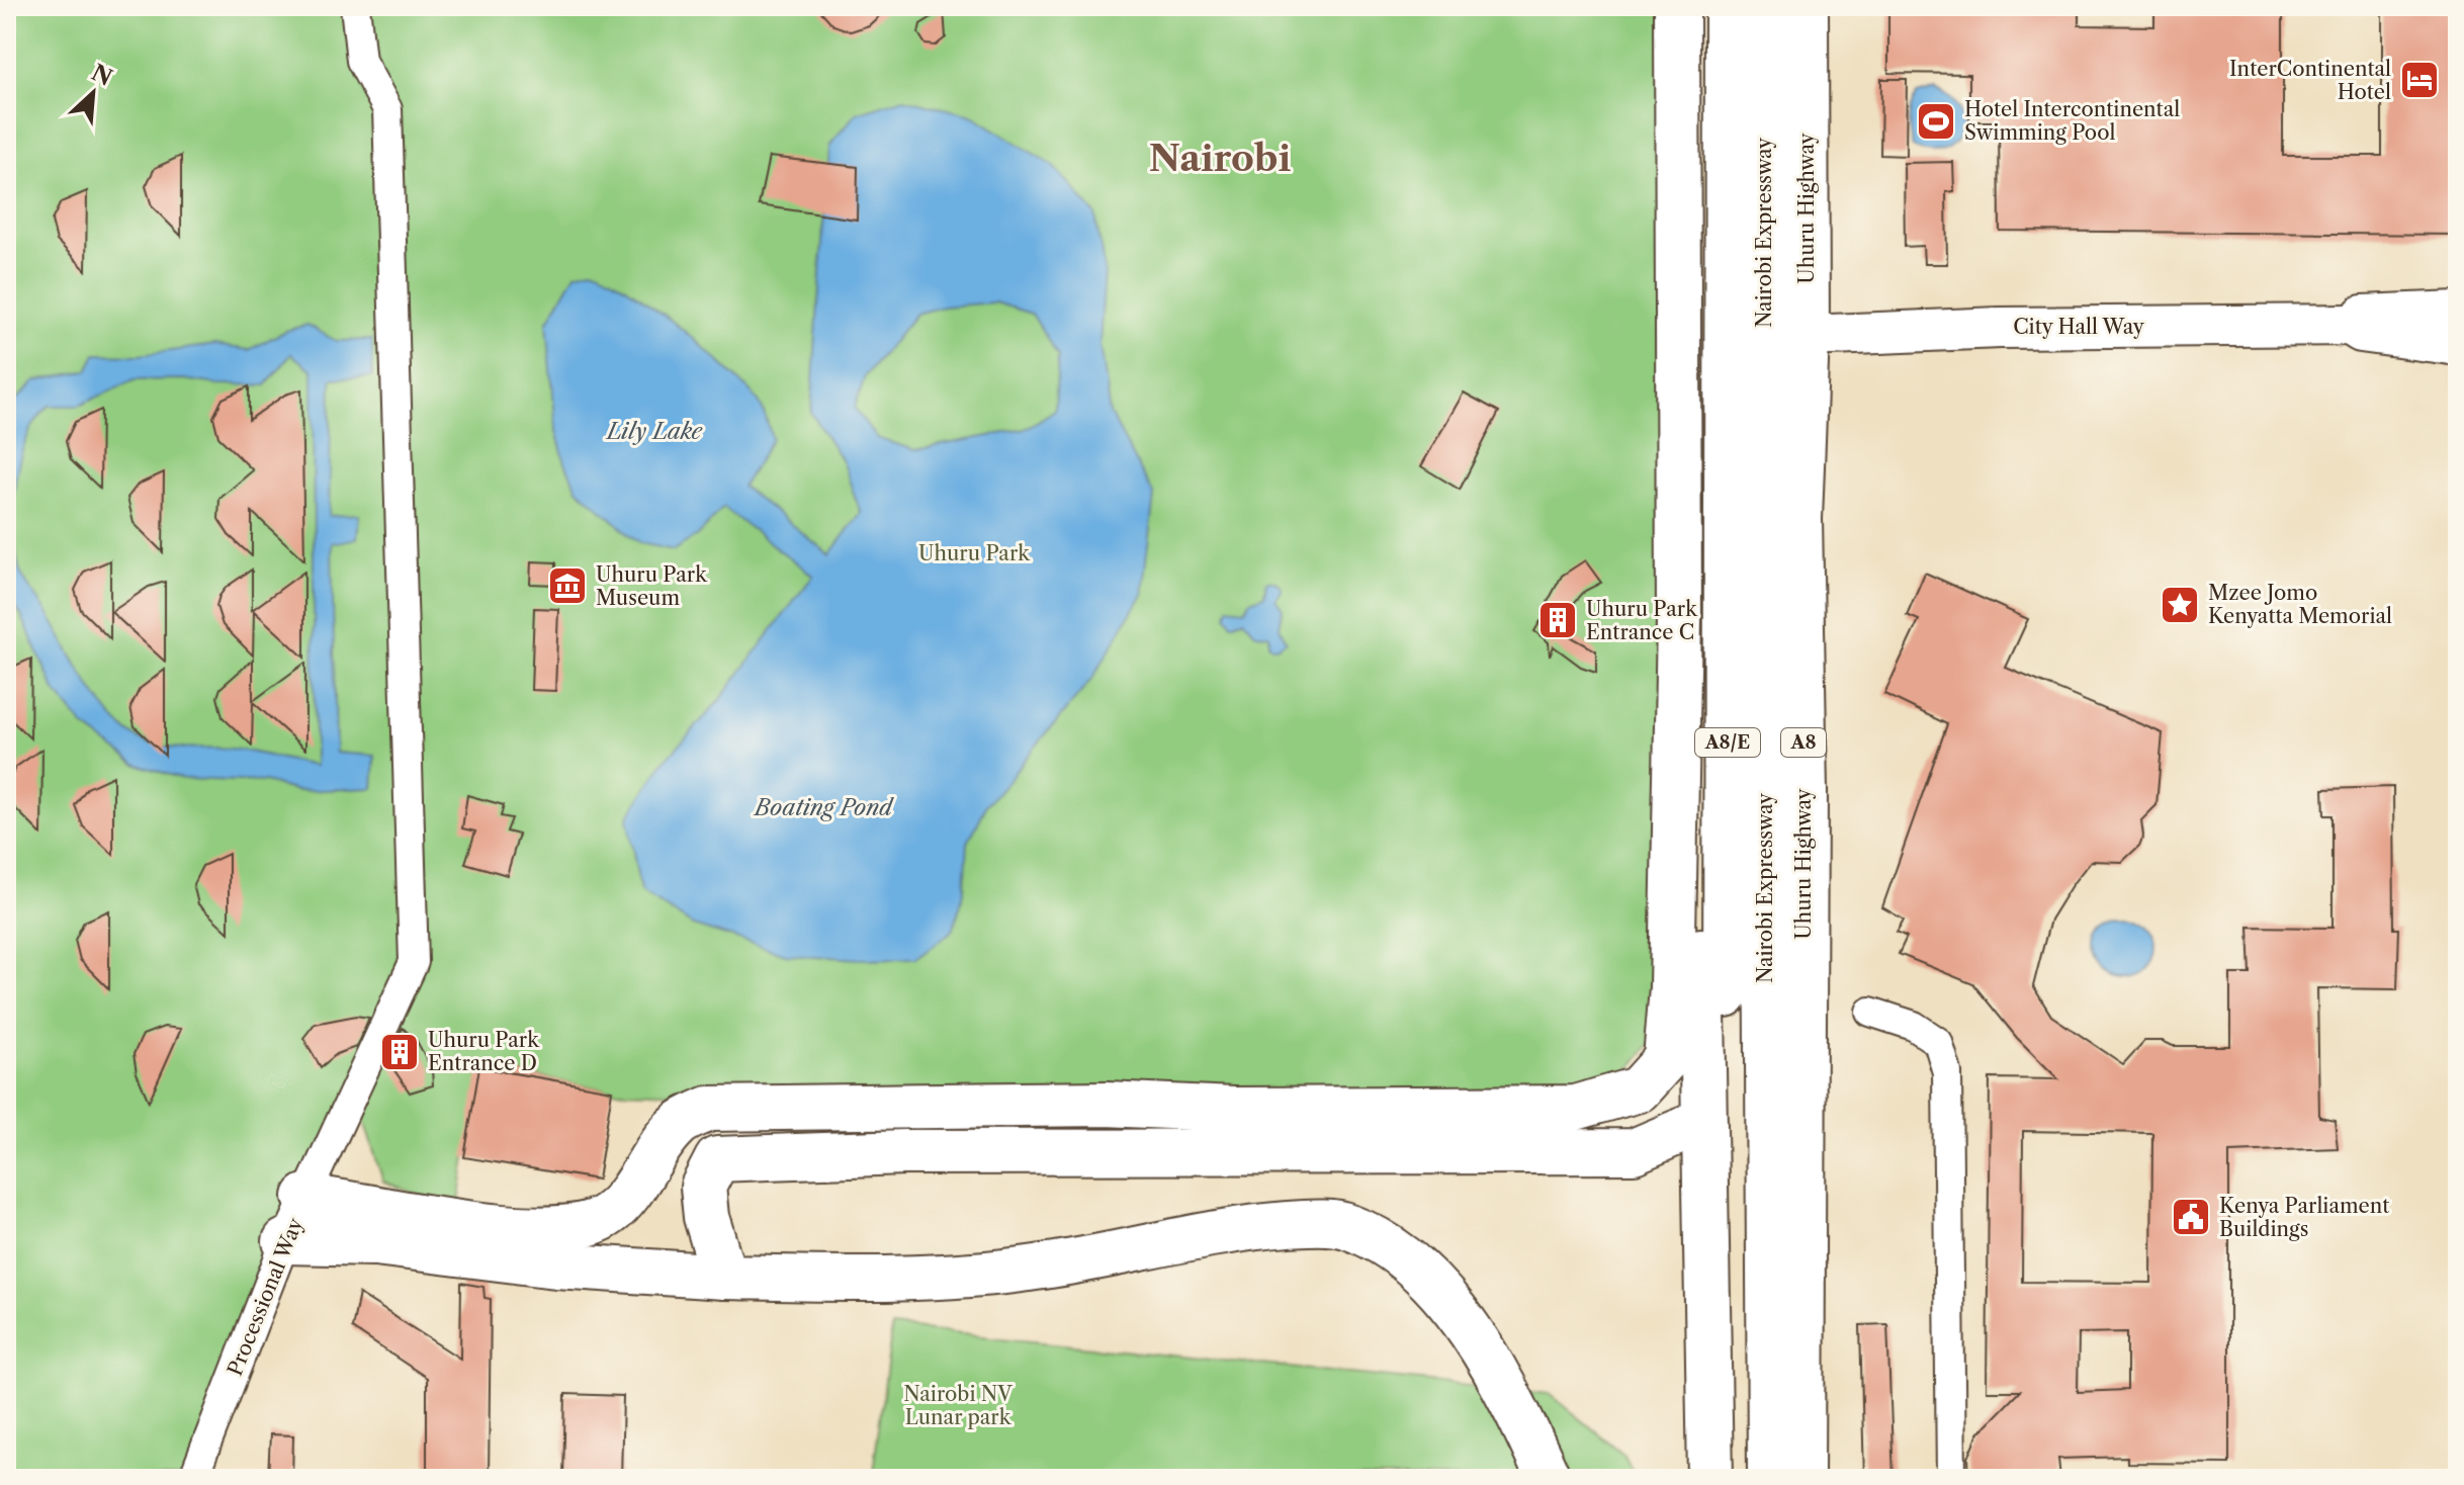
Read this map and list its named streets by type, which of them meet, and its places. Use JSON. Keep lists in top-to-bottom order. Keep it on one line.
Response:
{"streets":{"highway":["Uhuru Highway","Nairobi Expressway","A8/E","A8"],"street":["City Hall Way","Processional Way"]},"crossings":[["Uhuru Highway","City Hall Way"]],"districts":["Nairobi"],"water":["Lily Lake","Boating Pond"],"parks":["Uhuru Park","Nairobi NV Lunar park"],"places":{"hotel":["InterContinental Hotel"],"sports":["Hotel Intercontinental Swimming Pool"],"museum":["Uhuru Park Museum"],"place":["Mzee Jomo Kenyatta Memorial"],"building":["Uhuru Park Entrance C","Uhuru Park Entrance D"],"public building":["Kenya Parliament Buildings"]},"north":"top right"}
